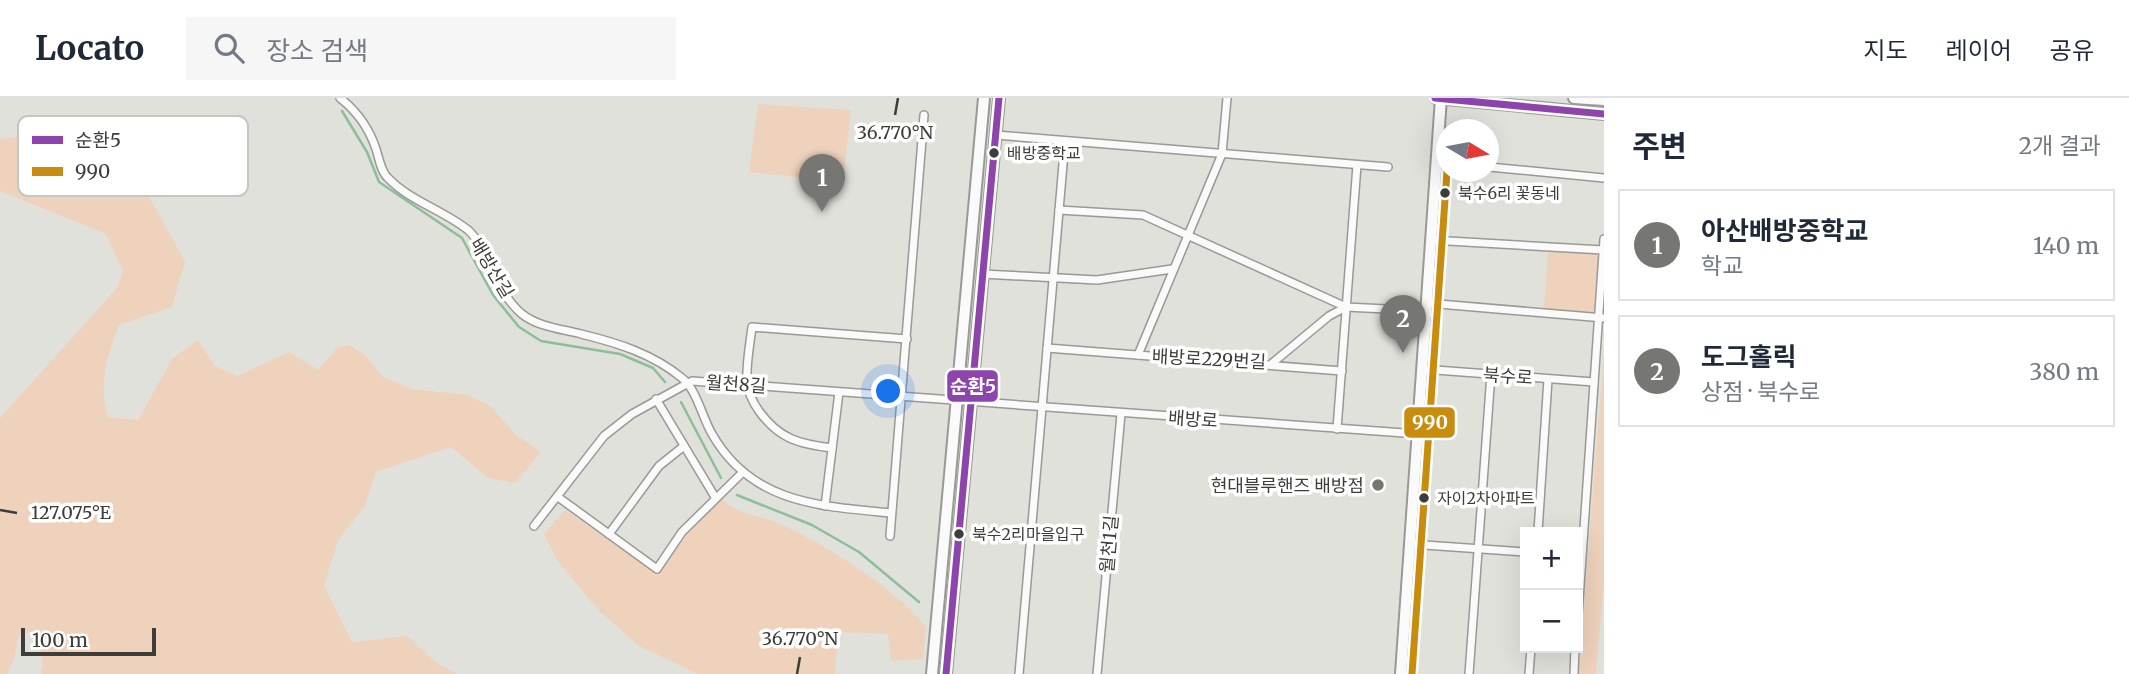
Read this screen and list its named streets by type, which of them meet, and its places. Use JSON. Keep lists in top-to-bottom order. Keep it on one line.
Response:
{"streets":{"street":["배방산길","배방로229번길","북수로","월천8길","배방로","월천1길"]},"crossings":[["배방산길","월천8길"],["월천8길","배방로"],["배방로","월천1길"]],"places":["배방중학교","북수6리 꽃동네","현대블루핸즈 배방점","자이2차아파트","북수2리마을입구"],"lines":["transit line 순환5","transit line 990"],"legend":["순환5","990"],"scale_bar":"100 m","north":"right","page":{"header":"Locato","search":"장소 검색","nav":["지도","레이어","공유"],"heading":["주변","2개 결과"],"pins":["1","2"],"list":[{"mark":"1","name":"아산배방중학교","note":"학교","value":"140 m"},{"mark":"2","name":"도그홀릭","note":"상점 · 북수로","value":"380 m"}],"map_buttons":["+","−"],"scale":"100 m"},"coordinates":["36.770°N","127.075°E"]}
